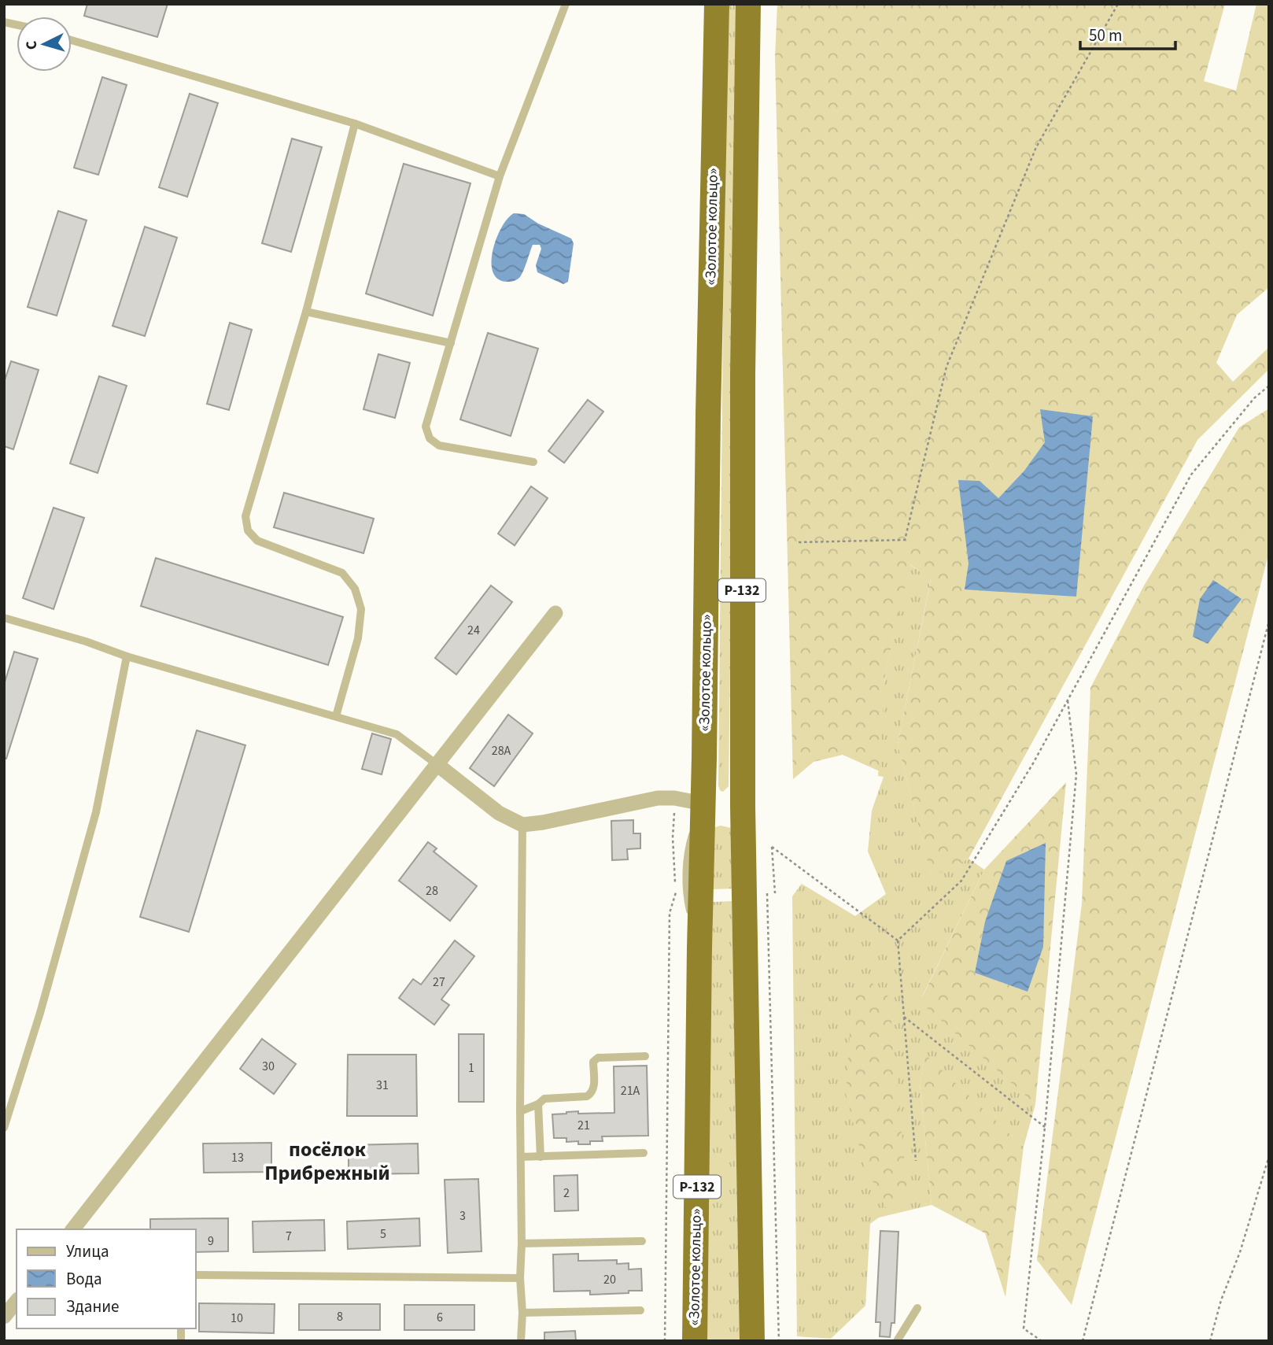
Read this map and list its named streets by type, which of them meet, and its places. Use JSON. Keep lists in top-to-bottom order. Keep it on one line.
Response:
{"streets":{"highway":["«Золотое кольцо»","Р-132"]},"districts":["посёлок Прибрежный"],"house_numbers":["24","28А","28","27","30","1","31","21А","21","13","2","3","5","7","9","20","8","6","10"],"legend":["Улица","Вода","Здание"],"scale_bar":"50 m","north":"left"}
